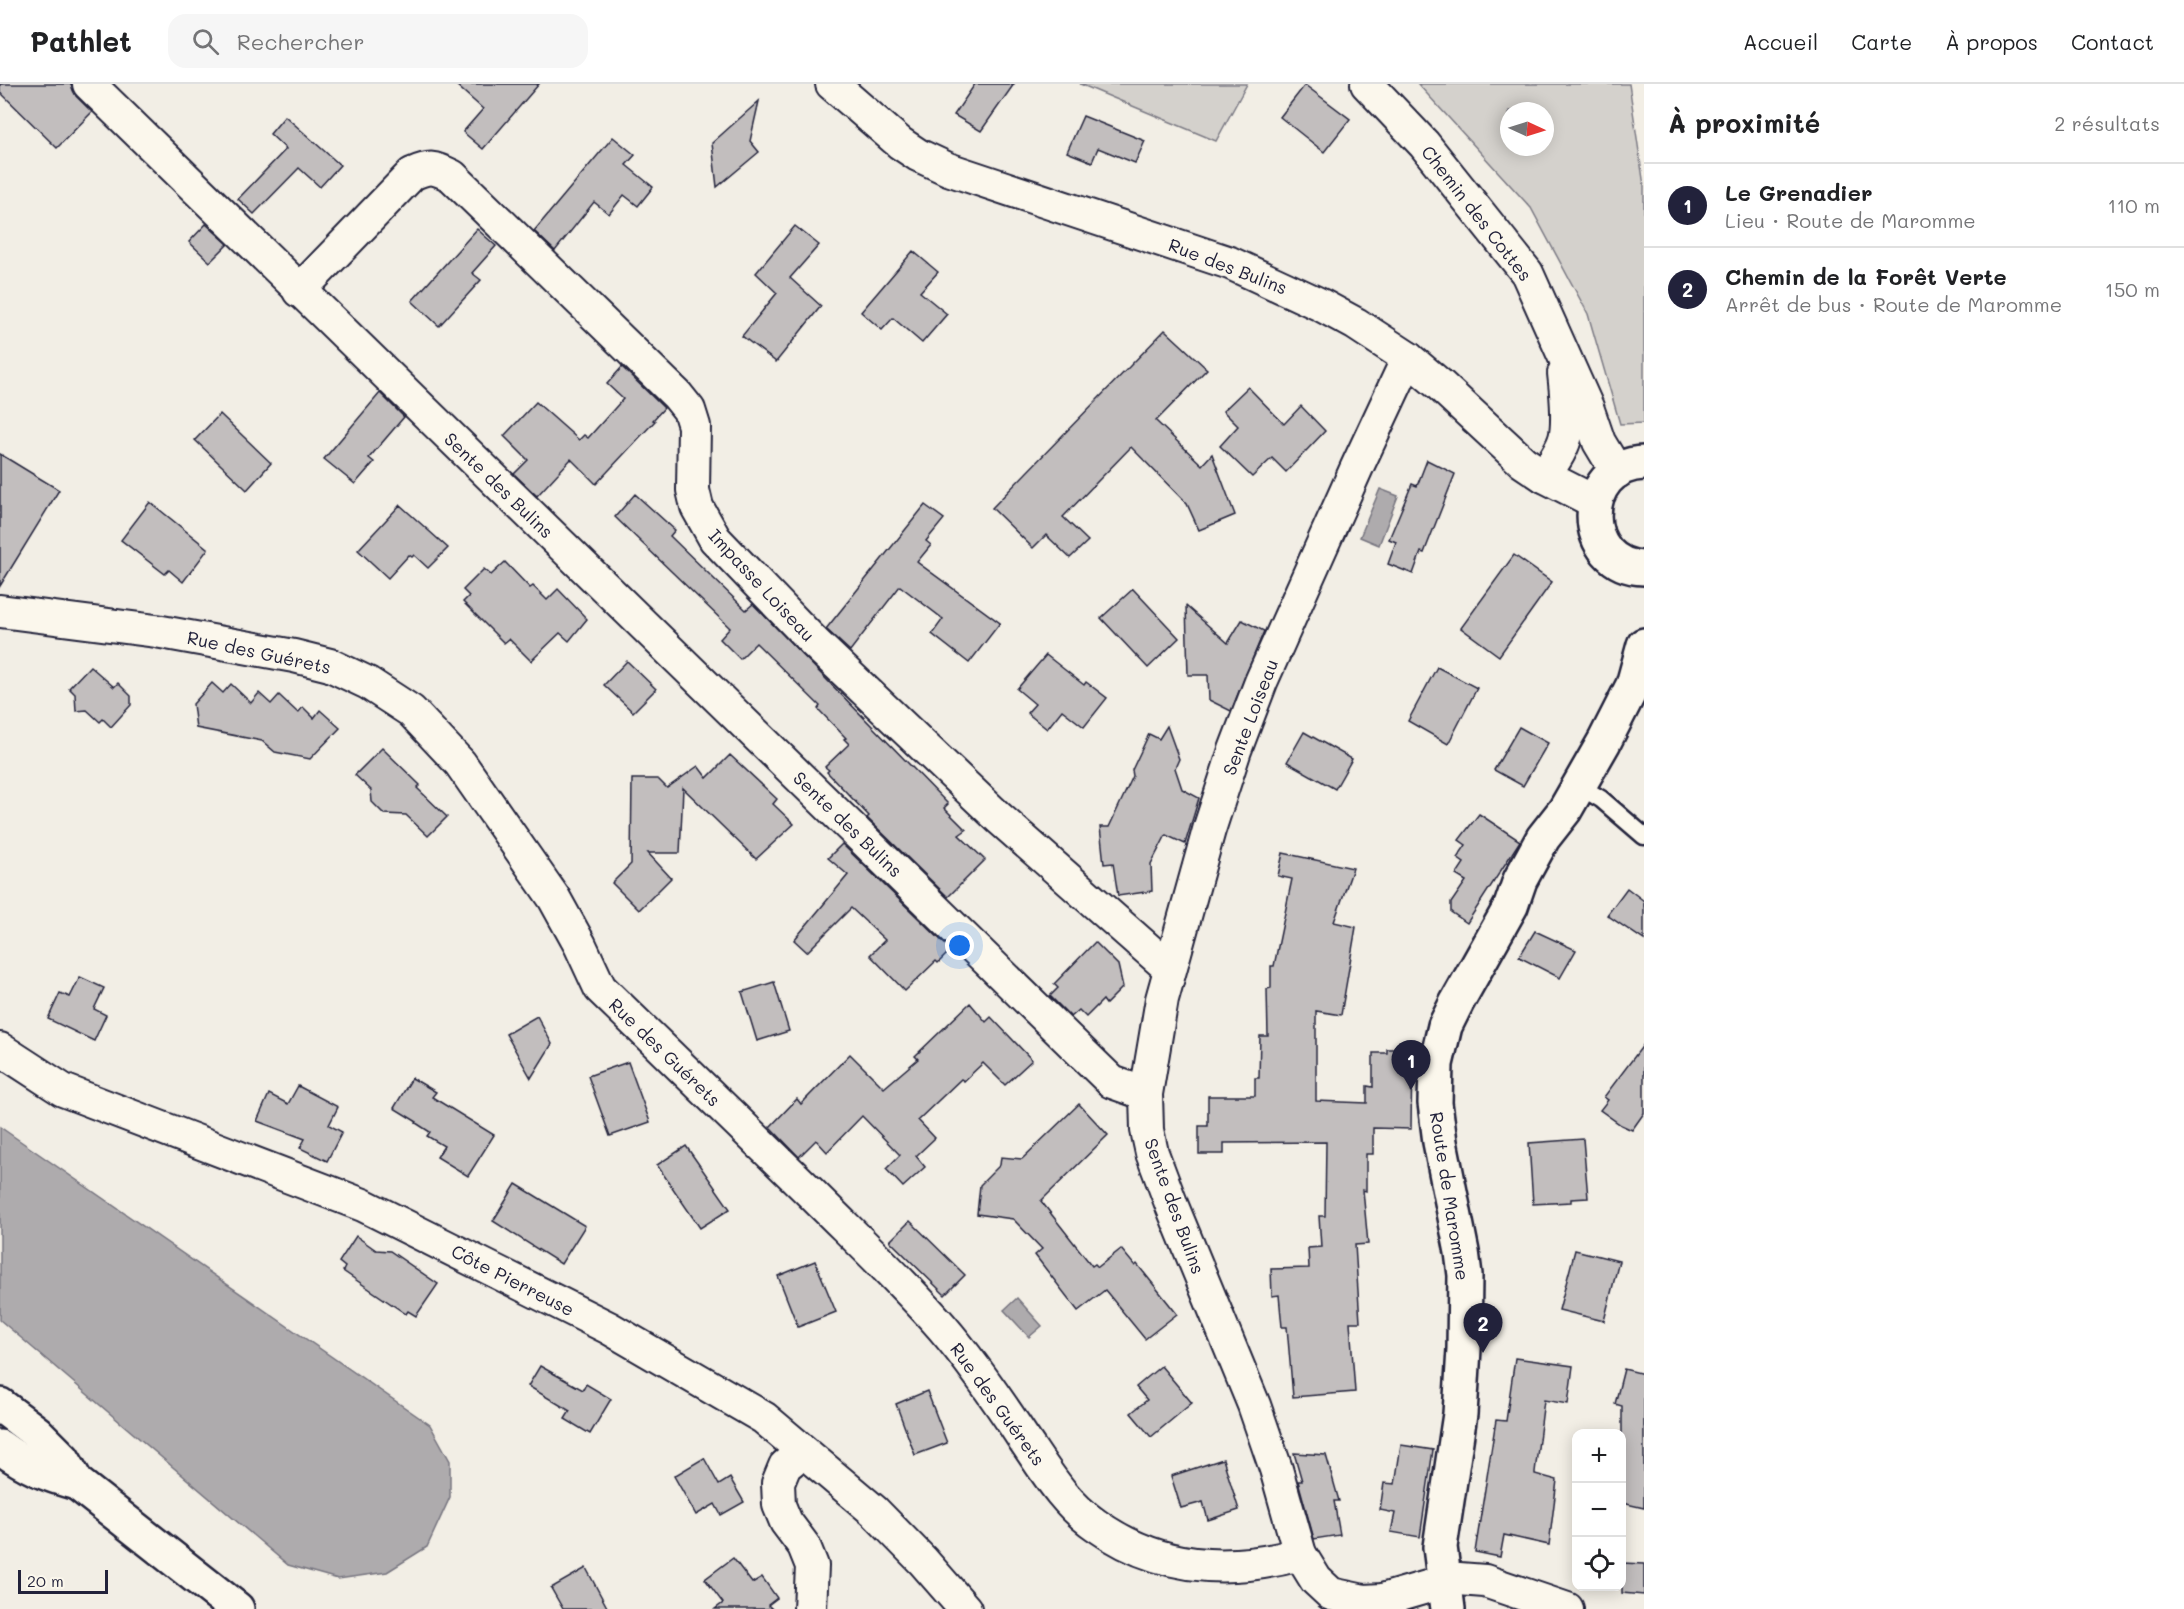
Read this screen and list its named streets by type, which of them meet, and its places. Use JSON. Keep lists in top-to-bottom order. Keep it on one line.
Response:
{"streets":{"street":["Chemin des Cottes","Rue des Bulins","Sente des Bulins","Impasse Loiseau","Rue des Guérets","Sente Loiseau","Route de Maromme","Côte Pierreuse"]},"crossings":[["Chemin des Cottes","Rue des Bulins"],["Rue des Bulins","Sente Loiseau"],["Sente des Bulins","Impasse Loiseau"],["Sente des Bulins","Rue des Guérets"],["Sente des Bulins","Sente Loiseau"],["Sente des Bulins","Route de Maromme"],["Impasse Loiseau","Sente Loiseau"]],"scale_bar":"20 m","north":"right","page":{"header":"Pathlet","search":"Rechercher","nav":["Accueil","Carte","À propos","Contact"],"heading":["À proximité","2 résultats"],"list":[{"mark":"1","name":"Le Grenadier","note":"Lieu · Route de Maromme","value":"110 m"},{"mark":"2","name":"Chemin de la Forêt Verte","note":"Arrêt de bus · Route de Maromme","value":"150 m"}],"pins":["1","2"],"map_buttons":["+","−"],"scale":"20 m"}}
